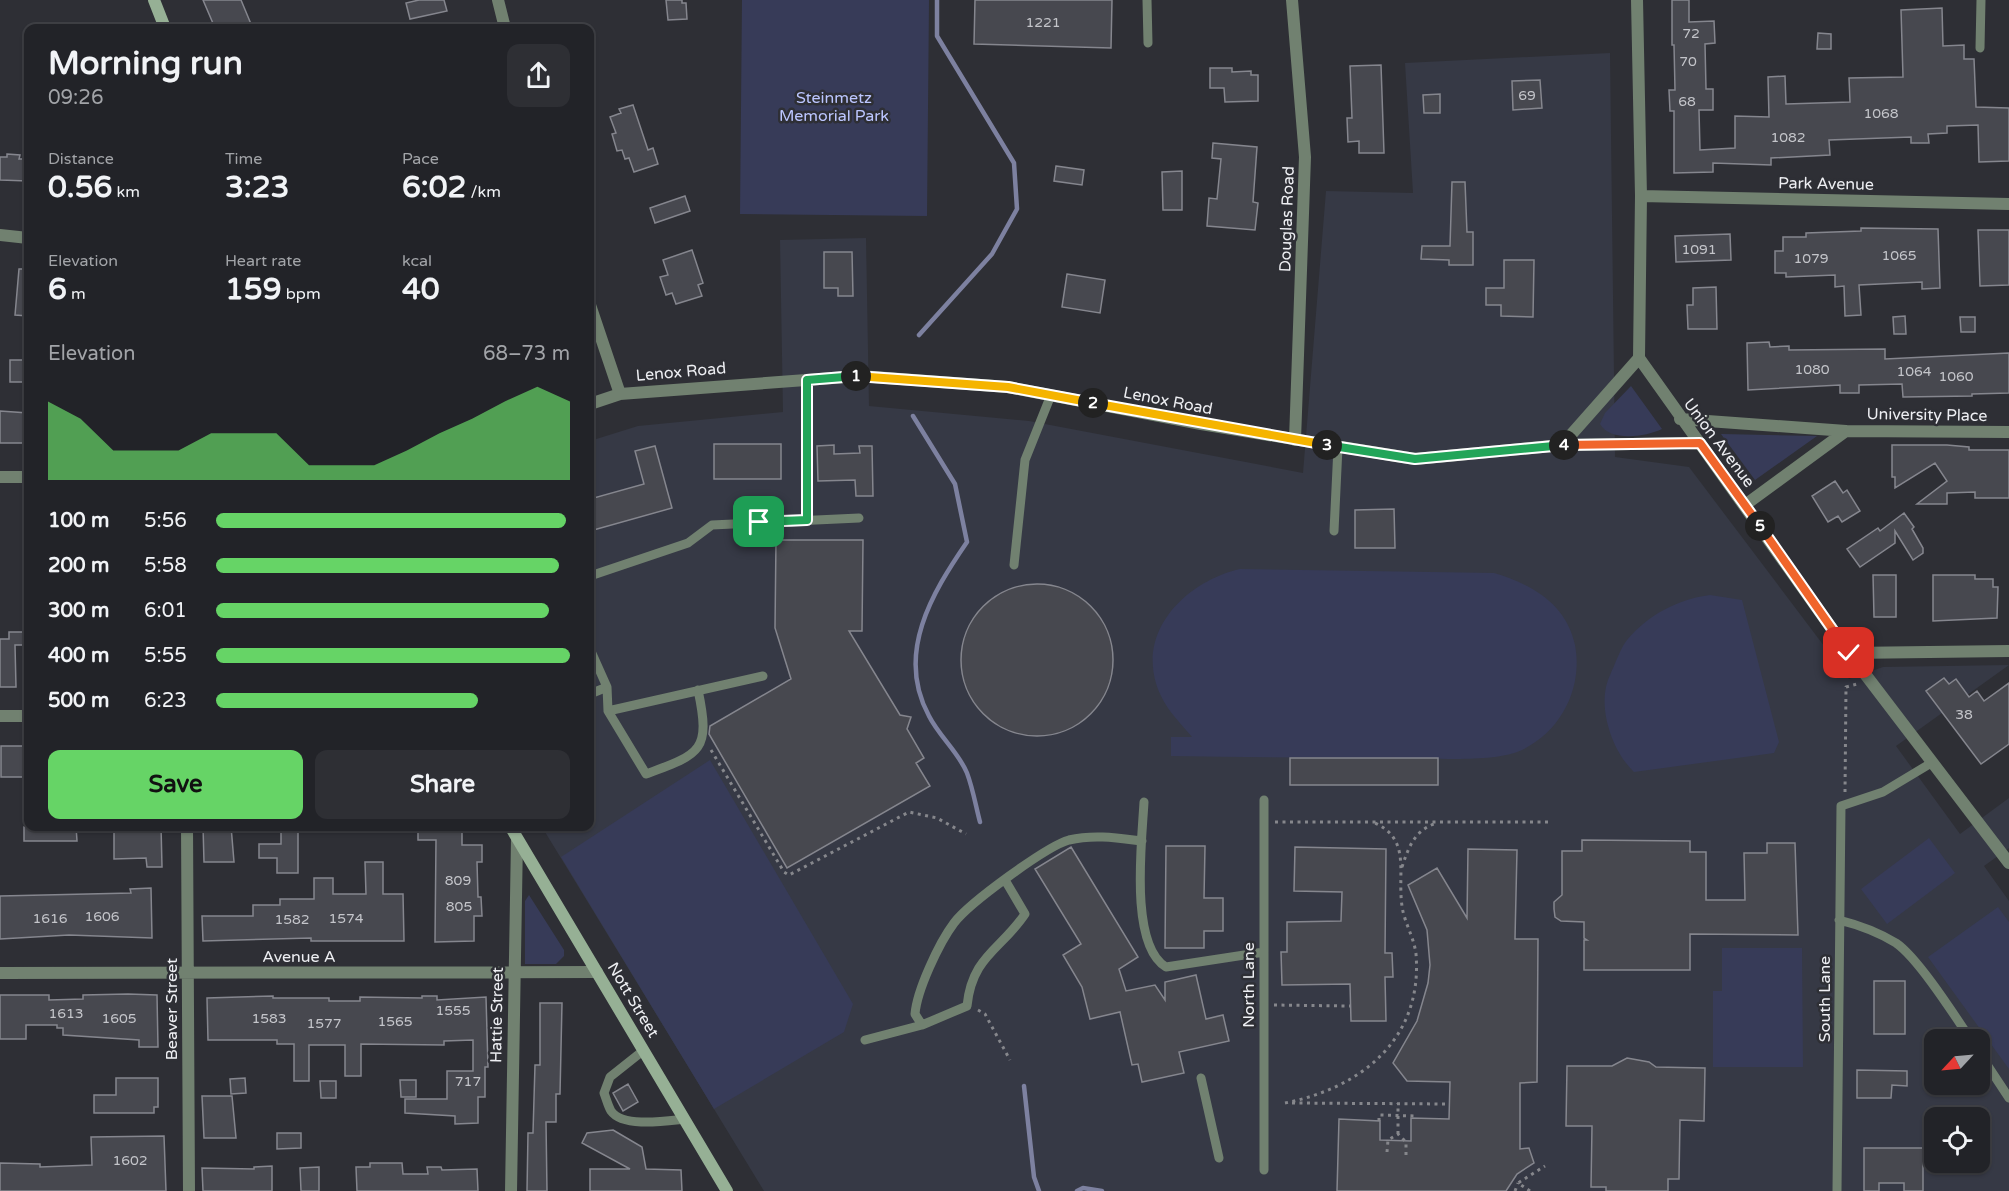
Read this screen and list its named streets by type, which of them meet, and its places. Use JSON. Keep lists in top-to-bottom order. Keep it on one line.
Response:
{"streets":{"main road":["Nott Street"],"street":["Park Avenue","Douglas Road","Lenox Road","University Place","Union Avenue","Avenue A","Beaver Street","Hattie Street"],"lane":["North Lane","South Lane"]},"crossings":[["Douglas Road","Lenox Road"],["Lenox Road","Union Avenue"],["University Place","Union Avenue"],["Avenue A","Nott Street"],["Avenue A","Beaver Street"],["Avenue A","Hattie Street"],["Nott Street","Hattie Street"]],"parks":["Steinmetz Memorial Park"],"house_numbers":["1221","72","70","69","68","1068","1082","1091","1065","1079","1080","1064","1060","38","809","805","1606","1616","1574","1582","1555","1613","1605","1583","1565","1577","717","1602"],"north":"bottom left","page":{"heading":["Morning run","09:26"],"stats":[["Distance","0.56 km"],["Time","3:23"],["Pace","6:02 /km"],["Elevation","6 m"],["Heart rate","159 bpm"],["kcal","40"]],"chart":["Elevation","68–73 m"],"pins":["1","2","3","4","5"],"list":[{"name":"100 m","note":"5:56"},{"name":"200 m","note":"5:58"},{"name":"300 m","note":"6:01"},{"name":"400 m","note":"5:55"},{"name":"500 m","note":"6:23"}],"buttons":["Save","Share"]}}
